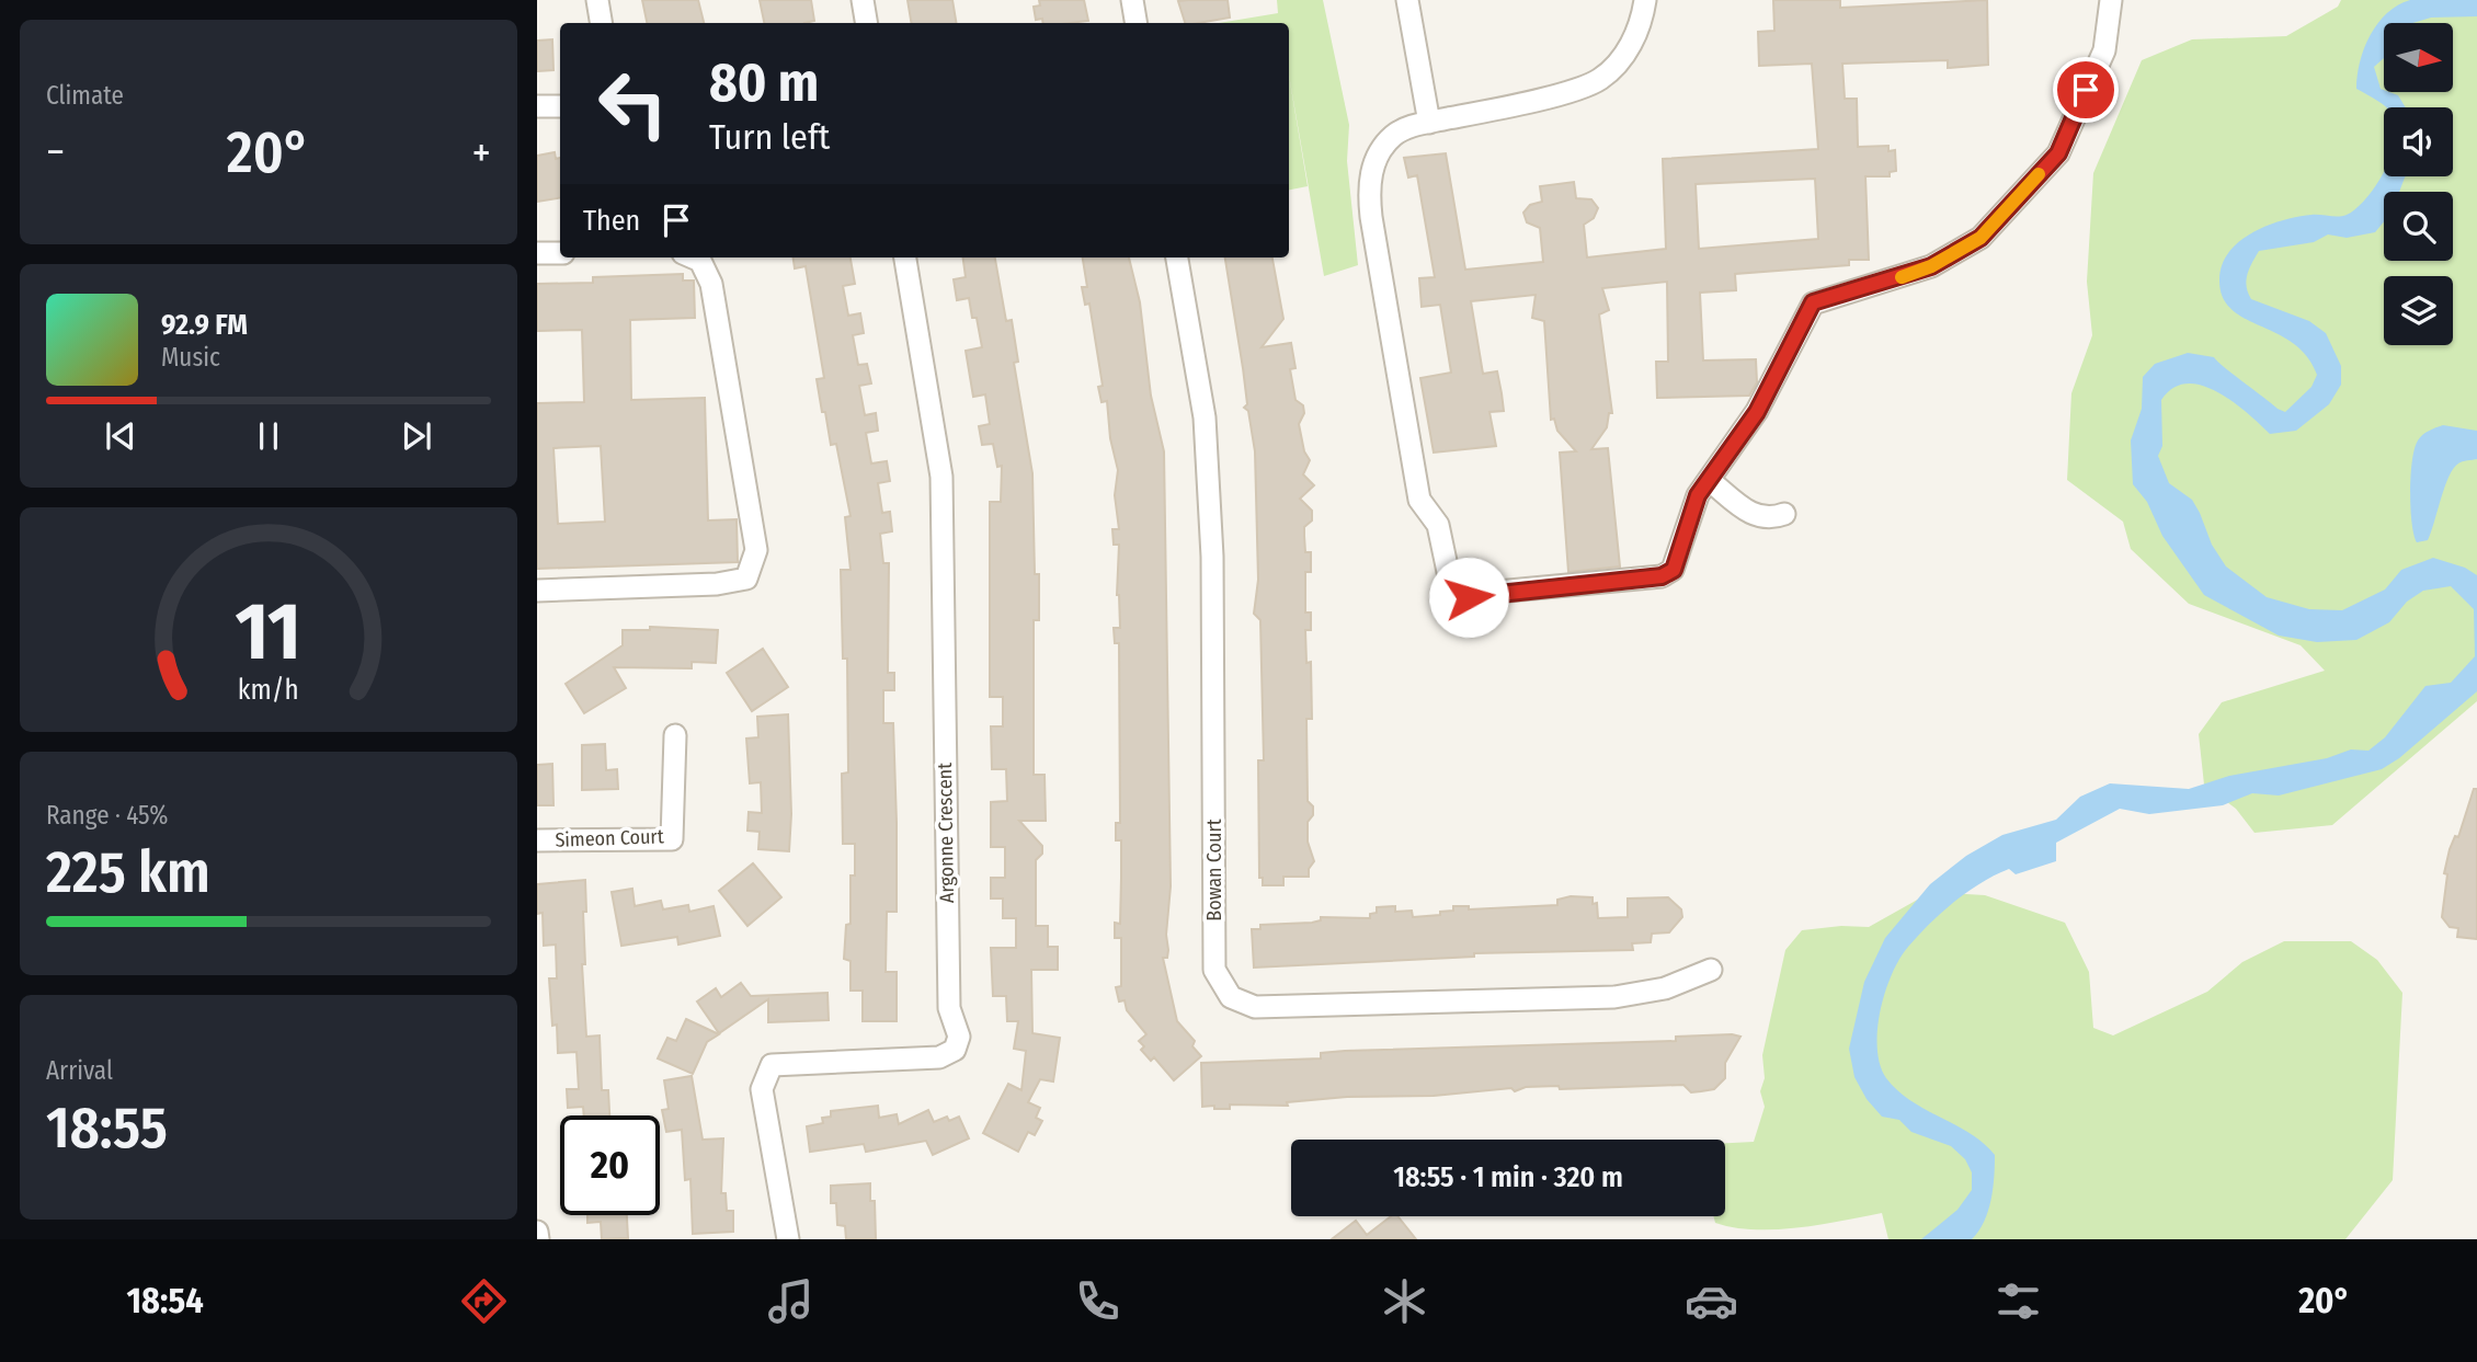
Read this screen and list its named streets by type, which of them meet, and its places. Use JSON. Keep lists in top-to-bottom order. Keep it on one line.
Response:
{"streets":{"street":["Argonne Crescent","Simeon Court","Bowan Court"]},"north":"right","page":{"tile":["Climate",["Range · 45%","225 km"],["Arrival","18:55"]],"turn":["80 m","Turn left"],"heat":["−","20°","+"],"then":"Then","song":["92.9 FM","Music"],"limit":"20","trip":"18:55 · 1 min · 320 m","tabs":["18:54","20°"],"gauge":["11","km/h"]}}
